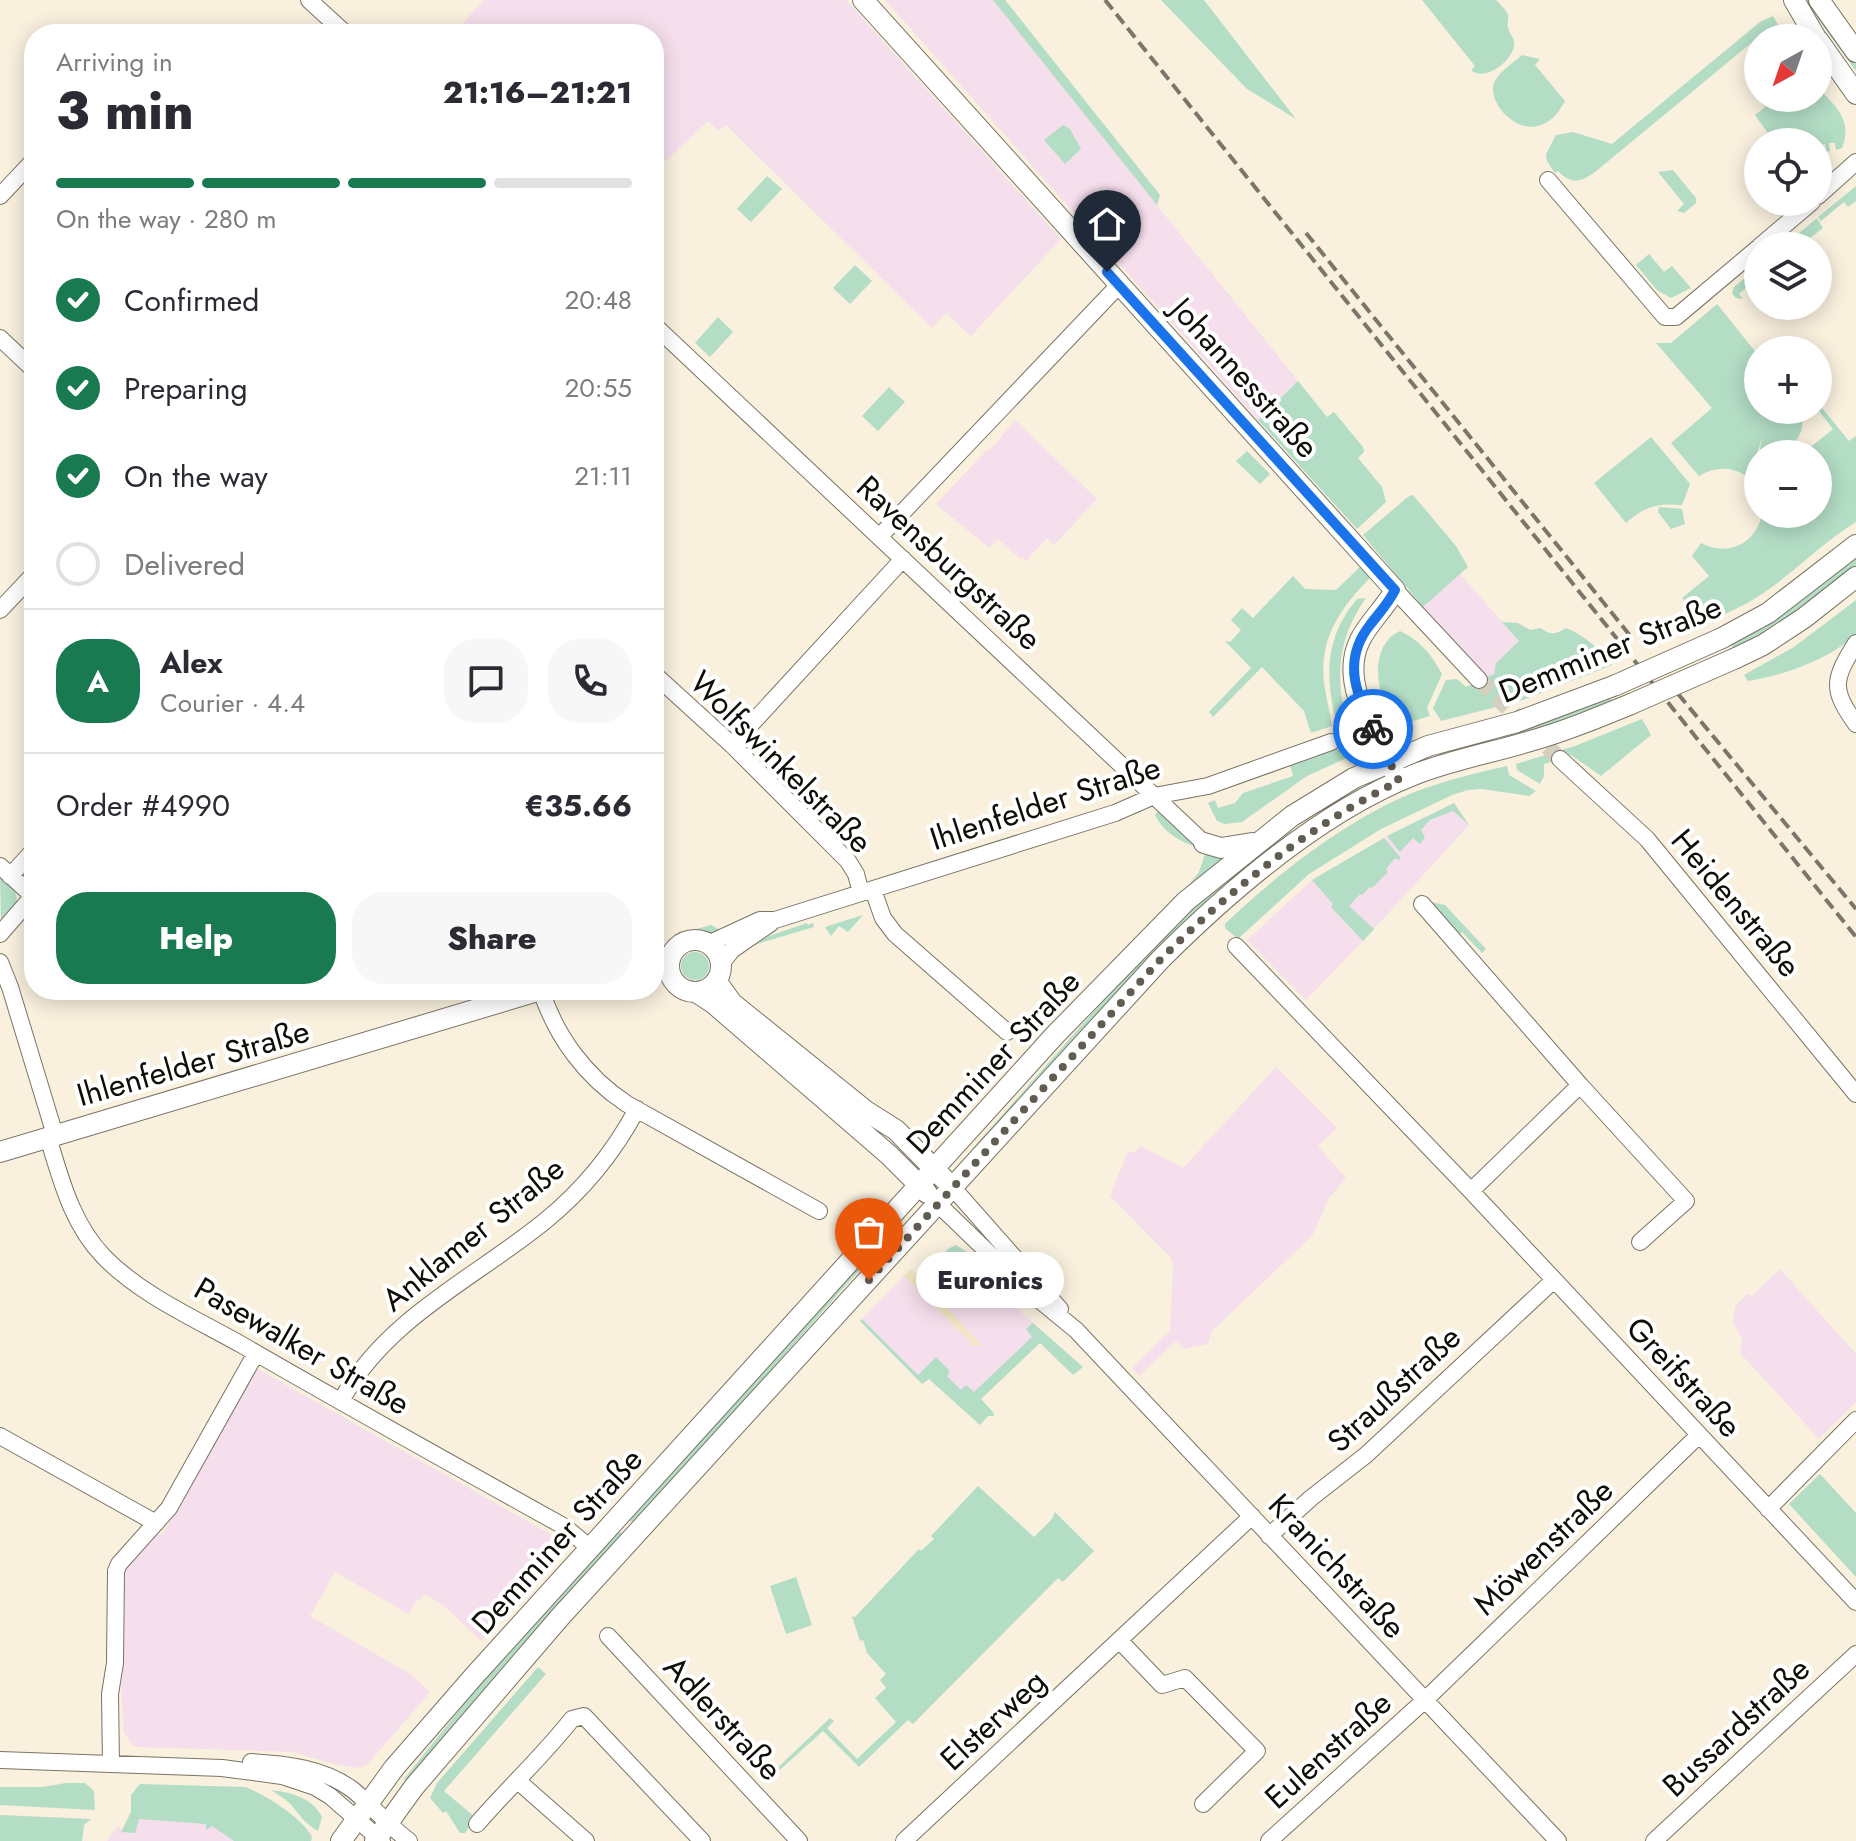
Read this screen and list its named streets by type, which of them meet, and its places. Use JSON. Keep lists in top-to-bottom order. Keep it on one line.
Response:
{"streets":{"main road":["Johannesstraße","Demminer Straße","Ihlenfelder Straße"],"street":["Ravensburgstraße","Wolfswinkelstraße","Heidenstraße","Anklamer Straße","Pasewalker Straße","Greifstraße","Straußstraße","Möwenstraße","Kranichstraße","Adlerstraße","Elsterweg","Bussardstraße","Eulenstraße"]},"crossings":[["Ravensburgstraße","Ihlenfelder Straße"],["Demminer Straße","Pasewalker Straße"],["Demminer Straße","Kranichstraße"],["Wolfswinkelstraße","Ihlenfelder Straße"],["Ihlenfelder Straße","Pasewalker Straße"],["Anklamer Straße","Pasewalker Straße"],["Greifstraße","Straußstraße"],["Greifstraße","Möwenstraße"],["Straußstraße","Kranichstraße"],["Möwenstraße","Kranichstraße"],["Möwenstraße","Eulenstraße"],["Kranichstraße","Elsterweg"],["Kranichstraße","Eulenstraße"]],"places":["Euronics"],"north":"bottom left","page":{"map_buttons":["+","−"],"heading":["3 min","Arriving in","21:16–21:21"],"panel":["Alex","Courier · 4.4","Order #4990","€35.66"],"bar":"On the way · 280 m","list":[["Confirmed","20:48"],["Preparing","20:55"],["On the way","21:11"],"Delivered"],"round":"A","buttons":["Help","Share"],"bubble":"Euronics"}}
